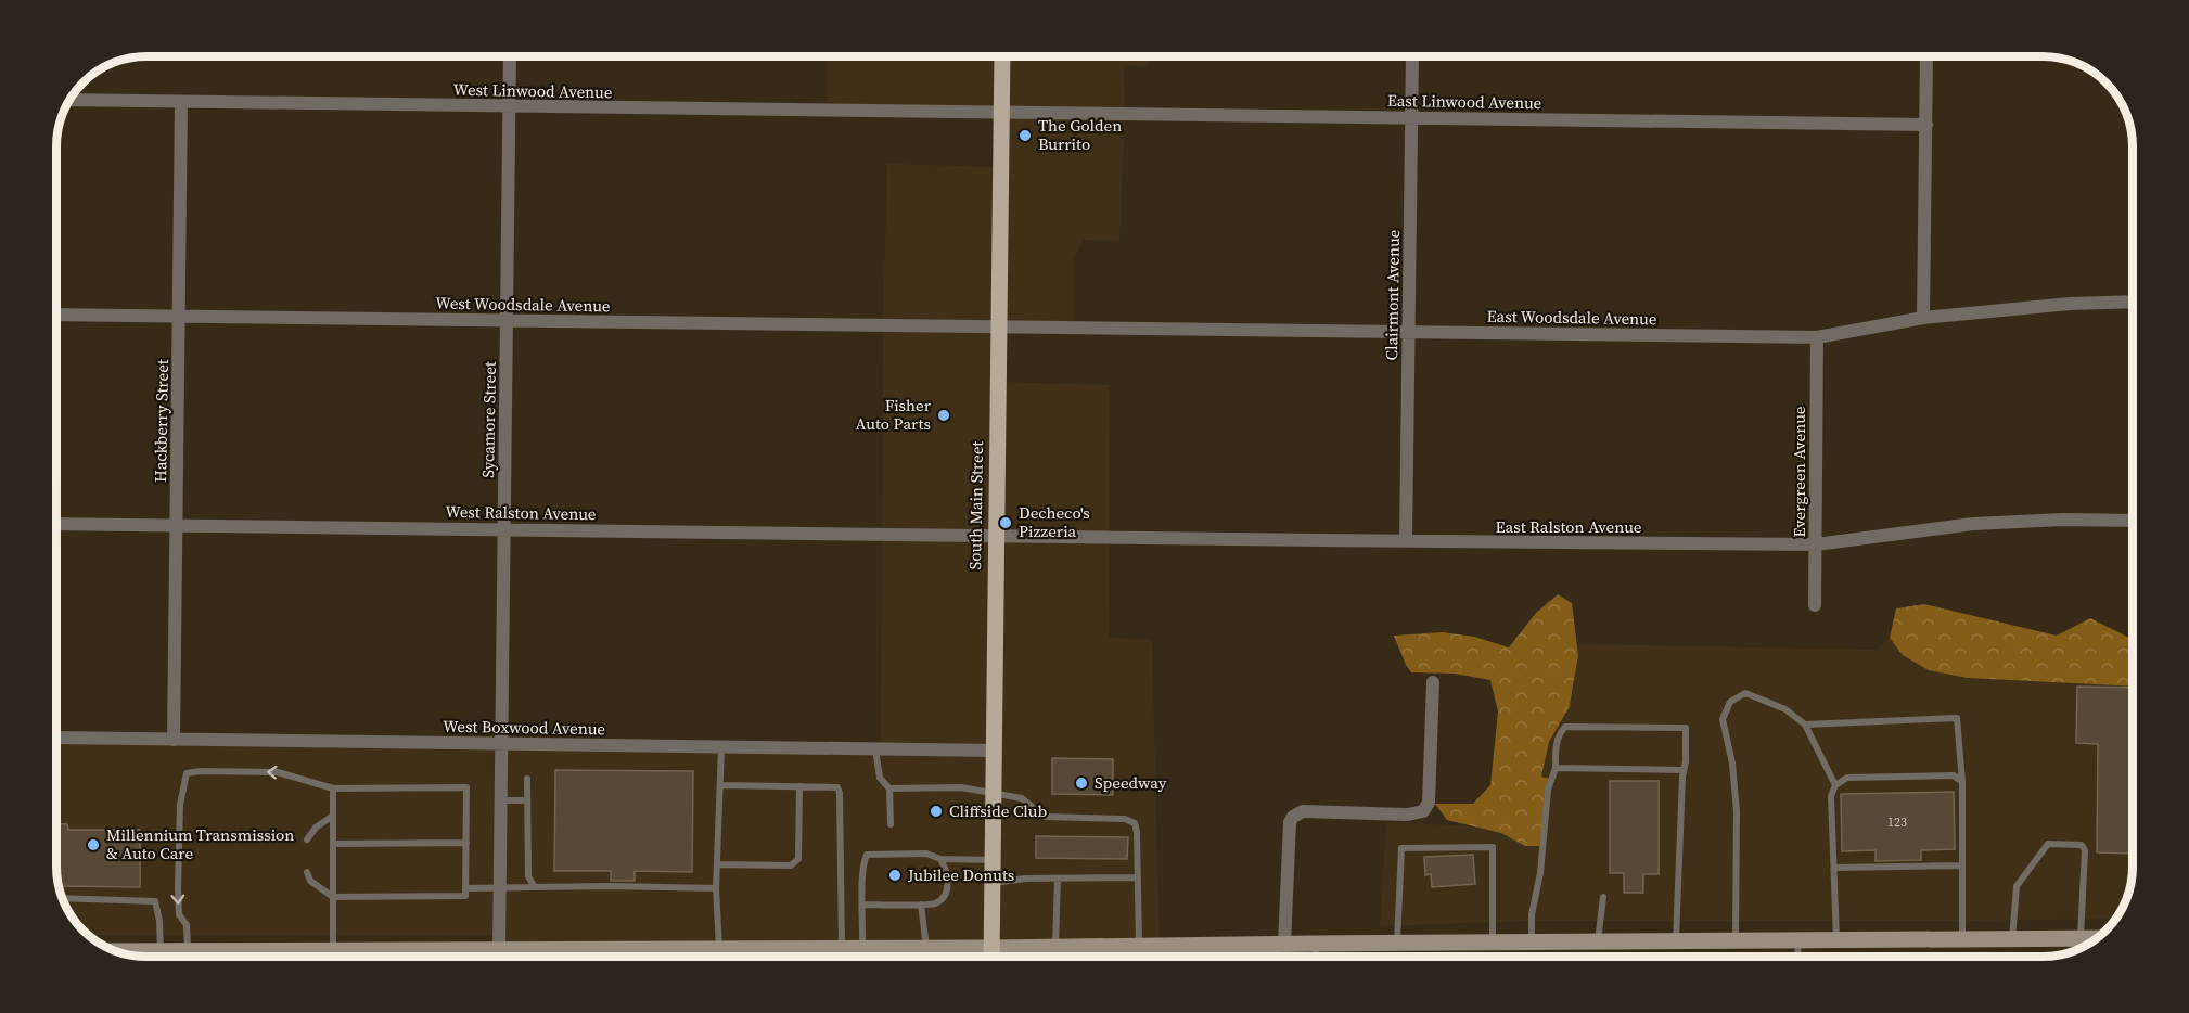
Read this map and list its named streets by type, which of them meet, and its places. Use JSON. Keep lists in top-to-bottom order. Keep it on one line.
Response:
{"streets":{"main road":["South Main Street"],"street":["West Linwood Avenue","East Linwood Avenue","Clairmont Avenue","West Woodsdale Avenue","East Woodsdale Avenue","Sycamore Street","Hackberry Street","Evergreen Avenue","West Ralston Avenue","East Ralston Avenue","West Boxwood Avenue"]},"crossings":[["West Linwood Avenue","East Linwood Avenue"],["West Linwood Avenue","Sycamore Street"],["West Linwood Avenue","Hackberry Street"],["West Linwood Avenue","South Main Street"],["East Linwood Avenue","Clairmont Avenue"],["East Linwood Avenue","South Main Street"],["Clairmont Avenue","East Woodsdale Avenue"],["Clairmont Avenue","East Ralston Avenue"],["West Woodsdale Avenue","East Woodsdale Avenue"],["West Woodsdale Avenue","Sycamore Street"],["West Woodsdale Avenue","Hackberry Street"],["West Woodsdale Avenue","South Main Street"],["East Woodsdale Avenue","Evergreen Avenue"],["East Woodsdale Avenue","South Main Street"],["Sycamore Street","West Ralston Avenue"],["Sycamore Street","West Boxwood Avenue"],["Hackberry Street","West Ralston Avenue"],["Hackberry Street","West Boxwood Avenue"],["Evergreen Avenue","East Ralston Avenue"],["South Main Street","West Ralston Avenue"],["South Main Street","East Ralston Avenue"],["South Main Street","West Boxwood Avenue"],["West Ralston Avenue","East Ralston Avenue"]],"places":["The Golden Burrito","Fisher Auto Parts","Decheco's Pizzeria","Speedway","Cliffside Club","Millennium Transmission & Auto Care","Jubilee Donuts"],"house_numbers":["123"]}
